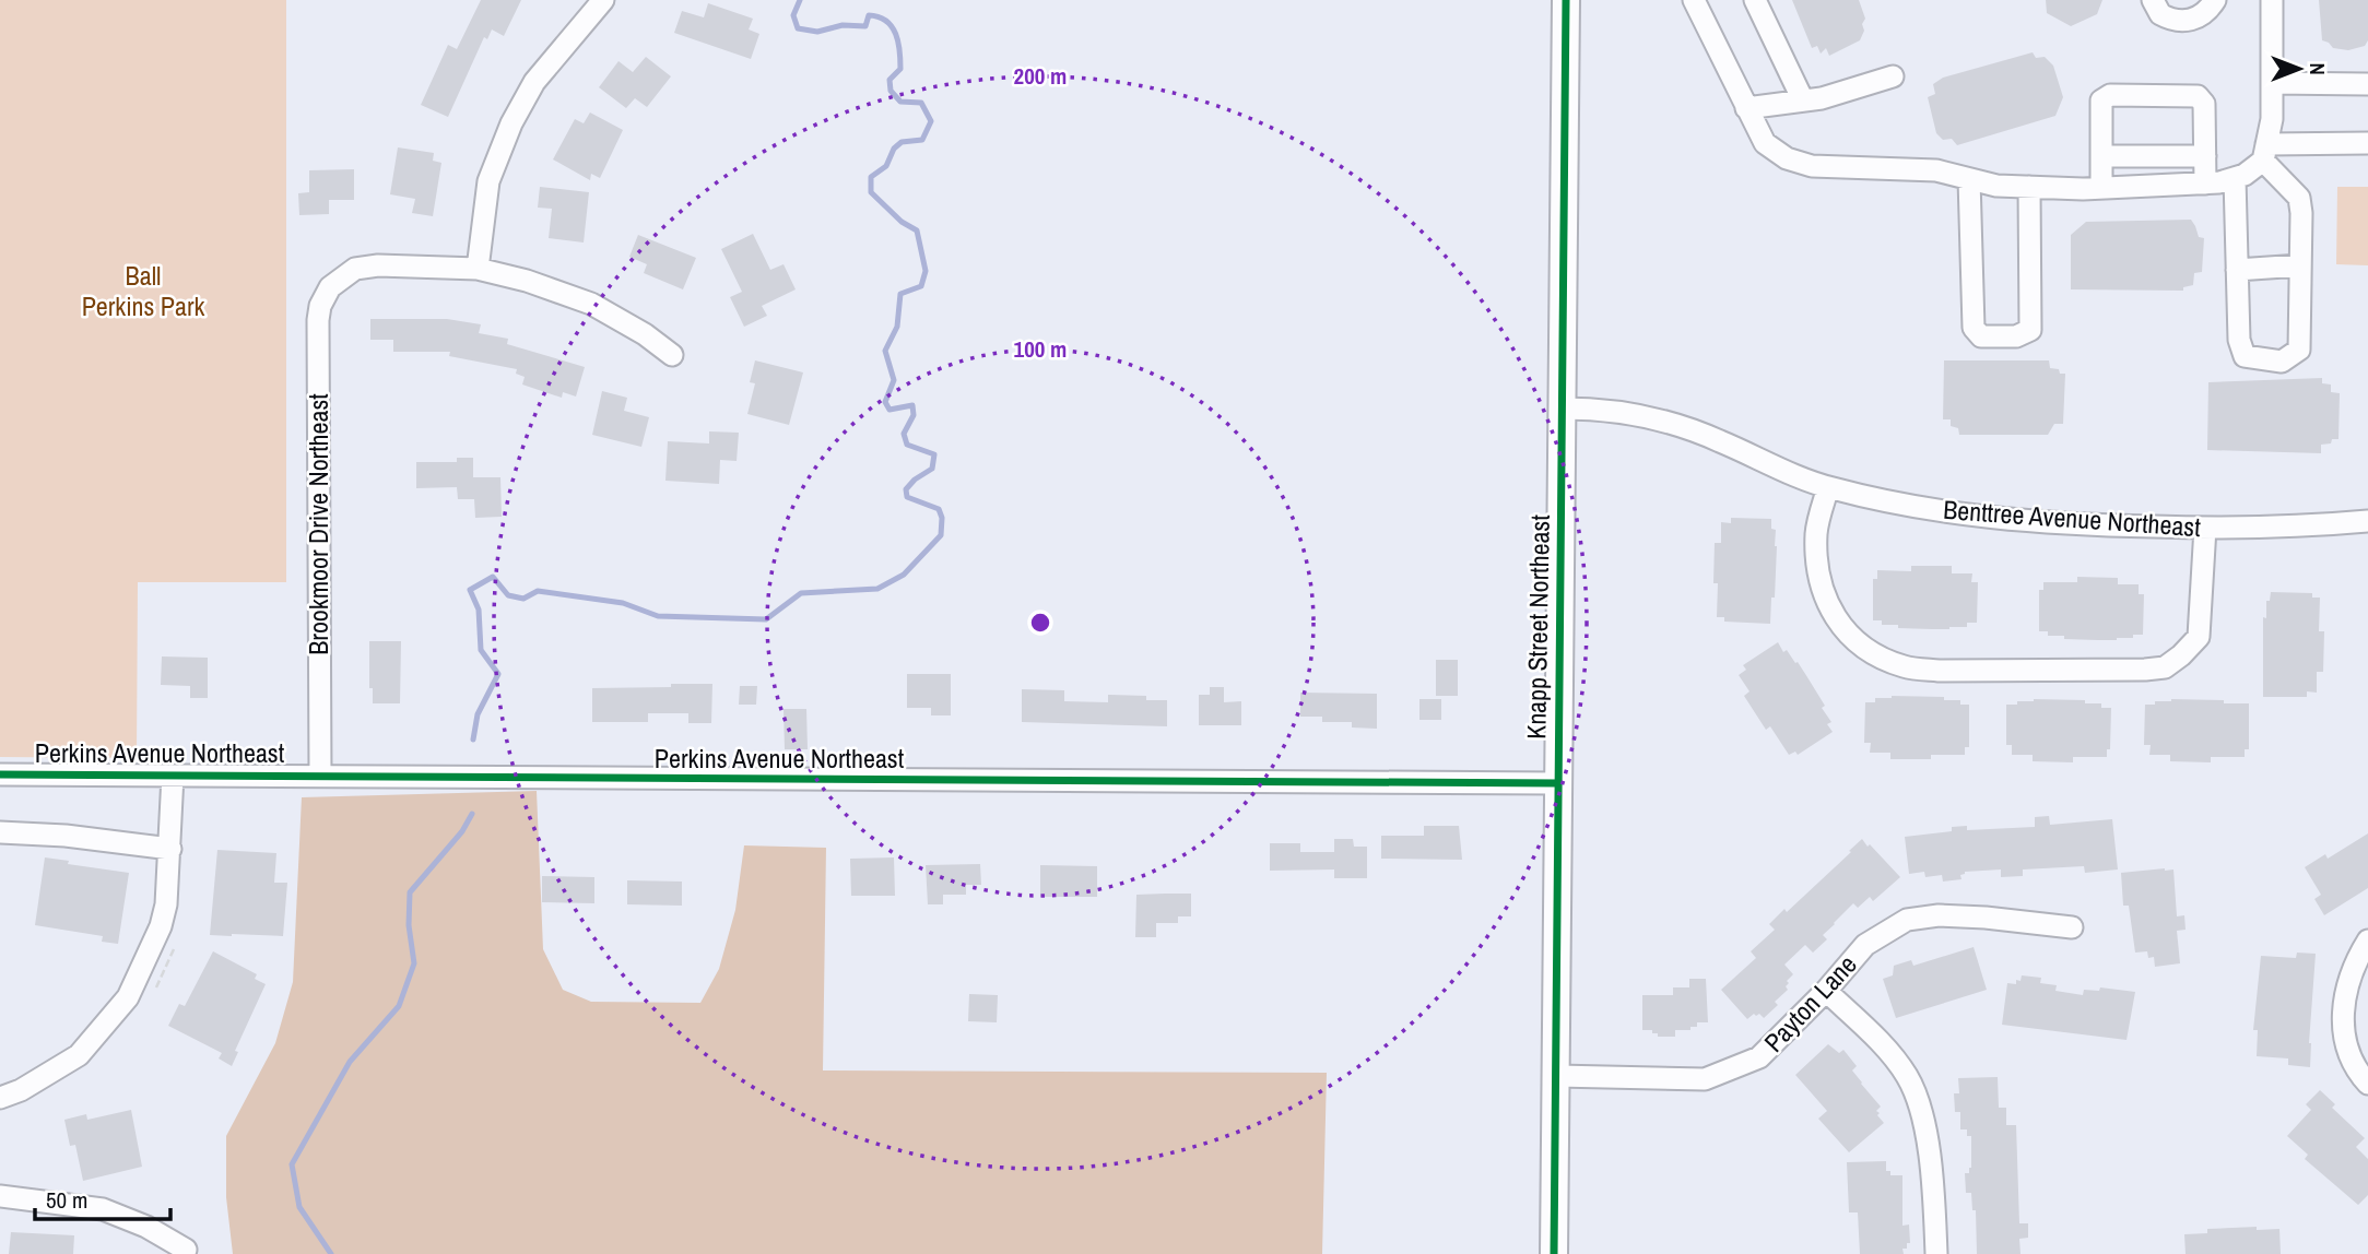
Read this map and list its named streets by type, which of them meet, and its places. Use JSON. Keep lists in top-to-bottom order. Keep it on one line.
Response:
{"streets":{"main road":["Knapp Street Northeast"],"street":["Benttree Avenue Northeast","Brookmoor Drive Northeast","Perkins Avenue Northeast","Payton Lane"]},"crossings":[["Benttree Avenue Northeast","Knapp Street Northeast"],["Brookmoor Drive Northeast","Perkins Avenue Northeast"],["Knapp Street Northeast","Perkins Avenue Northeast"],["Knapp Street Northeast","Payton Lane"]],"parks":["Ball Perkins Park"],"scale_bar":"50 m","north":"right","rings":["200 m","100 m"]}
